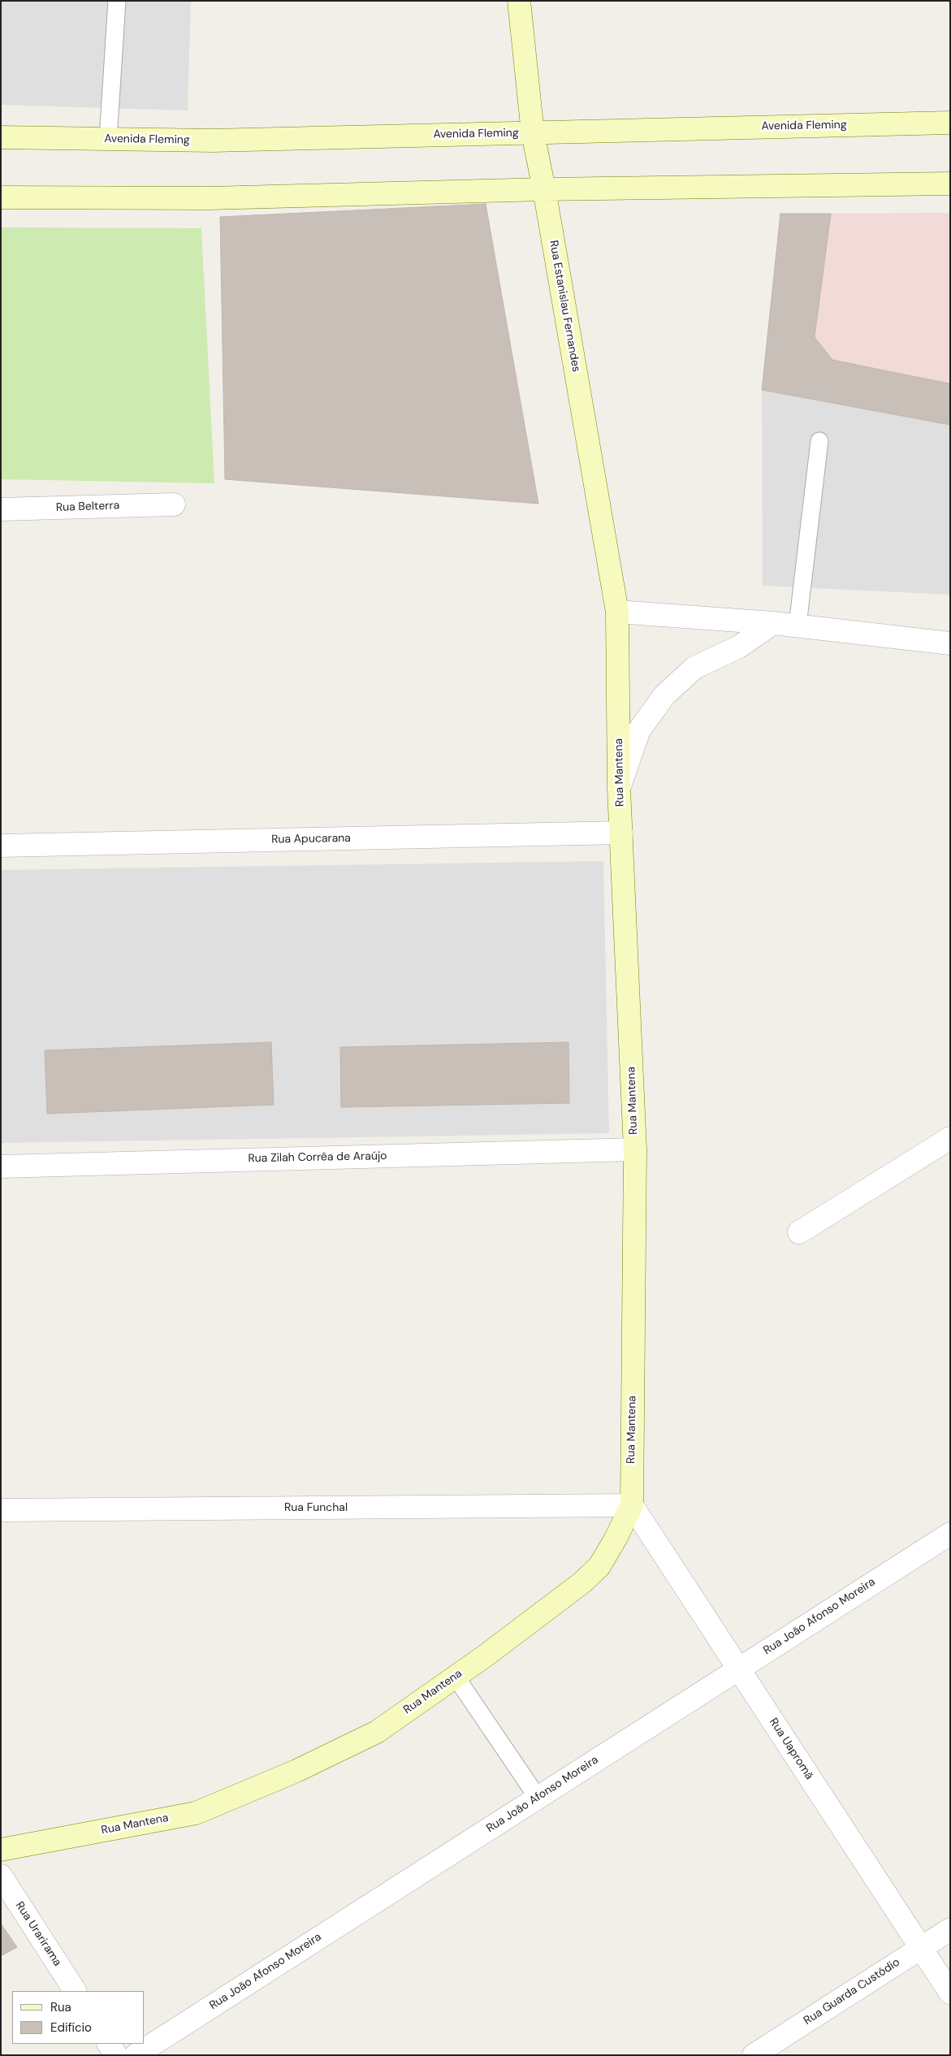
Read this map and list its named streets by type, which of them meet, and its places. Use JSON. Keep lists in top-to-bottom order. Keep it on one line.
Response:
{"streets":{"main road":["Avenida Fleming","Rua Estanislau Fernandes","Rua Mantena"],"street":["Rua Belterra","Rua Apucarana","Rua Zilah Corrêa de Araújo","Rua Funchal","Rua João Afonso Moreira","Rua Uapromã","Rua Urarirama","Rua Guarda Custódio"]},"crossings":[["Avenida Fleming","Rua Estanislau Fernandes"],["Rua Estanislau Fernandes","Rua Mantena"],["Rua Mantena","Rua Apucarana"],["Rua Mantena","Rua Zilah Corrêa de Araújo"],["Rua Mantena","Rua Funchal"],["Rua Mantena","Rua Uapromã"],["Rua Funchal","Rua Uapromã"],["Rua João Afonso Moreira","Rua Uapromã"],["Rua Uapromã","Rua Guarda Custódio"]],"legend":["Rua","Edifício"]}
